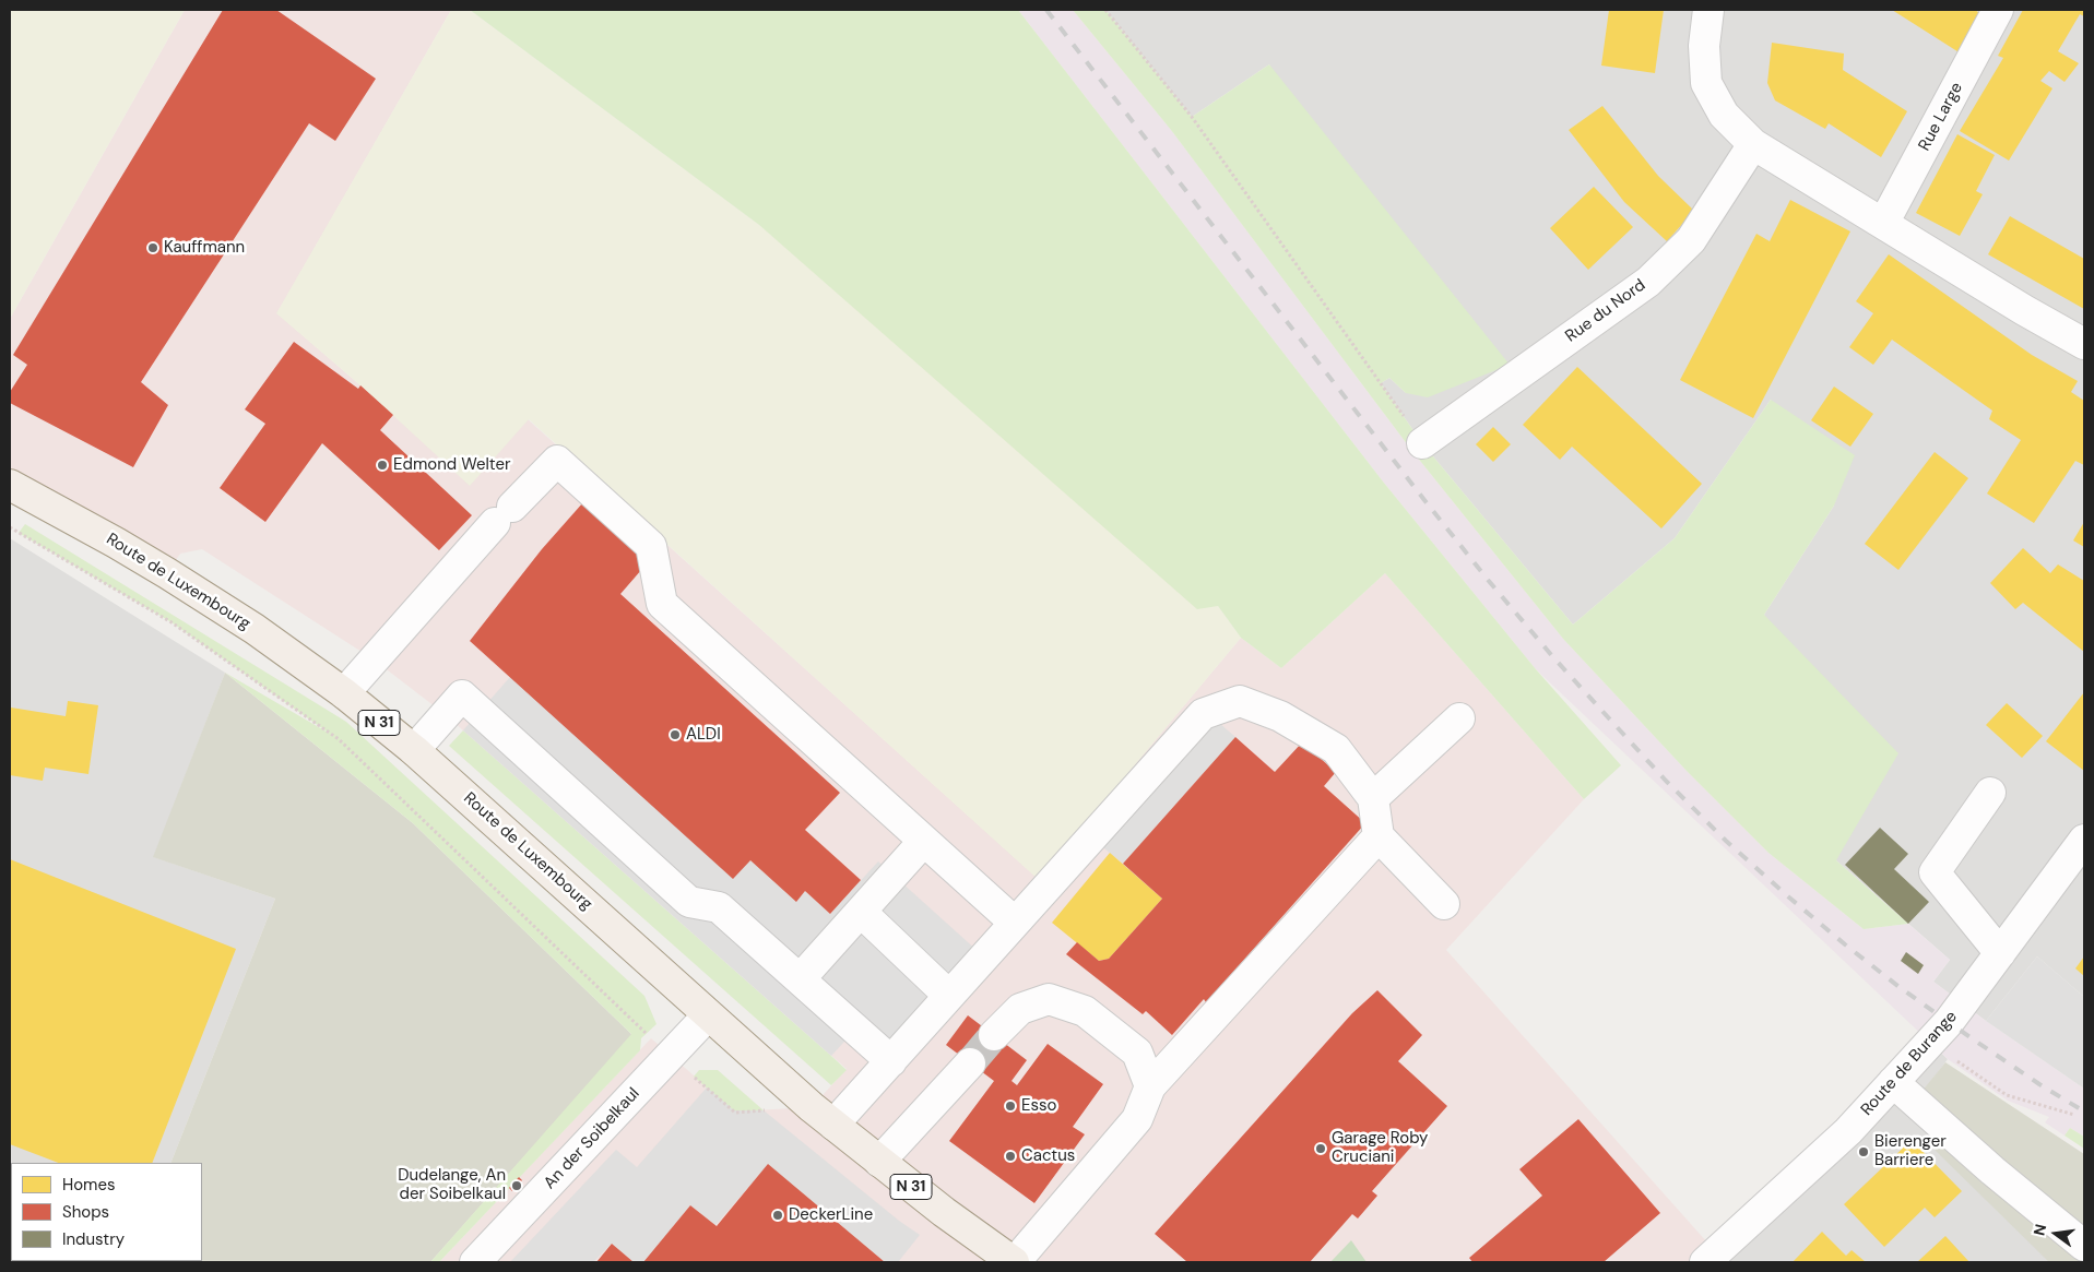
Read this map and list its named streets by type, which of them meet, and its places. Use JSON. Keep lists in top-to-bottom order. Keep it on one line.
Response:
{"streets":{"main road":["Route de Luxembourg","N 31"],"street":["Rue Large","Rue du Nord","Route de Burange","An der Soibelkaul"]},"crossings":[["Route de Luxembourg","An der Soibelkaul"]],"places":["Kauffmann","Edmond Welter","ALDI","Esso","Garage Roby Cruciani","Bierenger Barriere","Cactus","Dudelange, An der Soibelkaul","DeckerLine"],"legend":["Homes","Shops","Industry"],"north":"left"}
